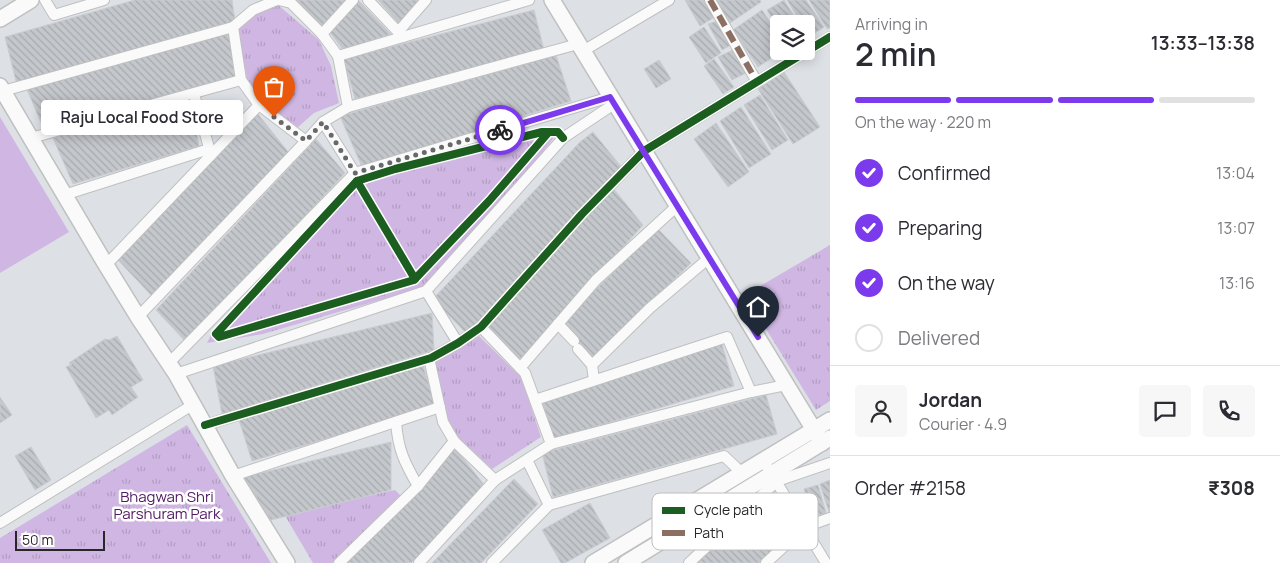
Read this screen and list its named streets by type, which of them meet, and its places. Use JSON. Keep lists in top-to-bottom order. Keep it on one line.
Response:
{"parks":["Bhagwan Shri Parshuram Park"],"places":["Raju Local Food Store"],"legend":["Cycle path","Path"],"scale_bar":"50 m","page":{"heading":["2 min","Arriving in","13:33–13:38"],"panel":["Jordan","Courier · 4.9","Order #2158","₹308"],"bar":"On the way · 220 m","bubble":"Raju Local Food Store","list":[["Confirmed","13:04"],["Preparing","13:07"],["On the way","13:16"],"Delivered"],"scale":"50 m"}}
